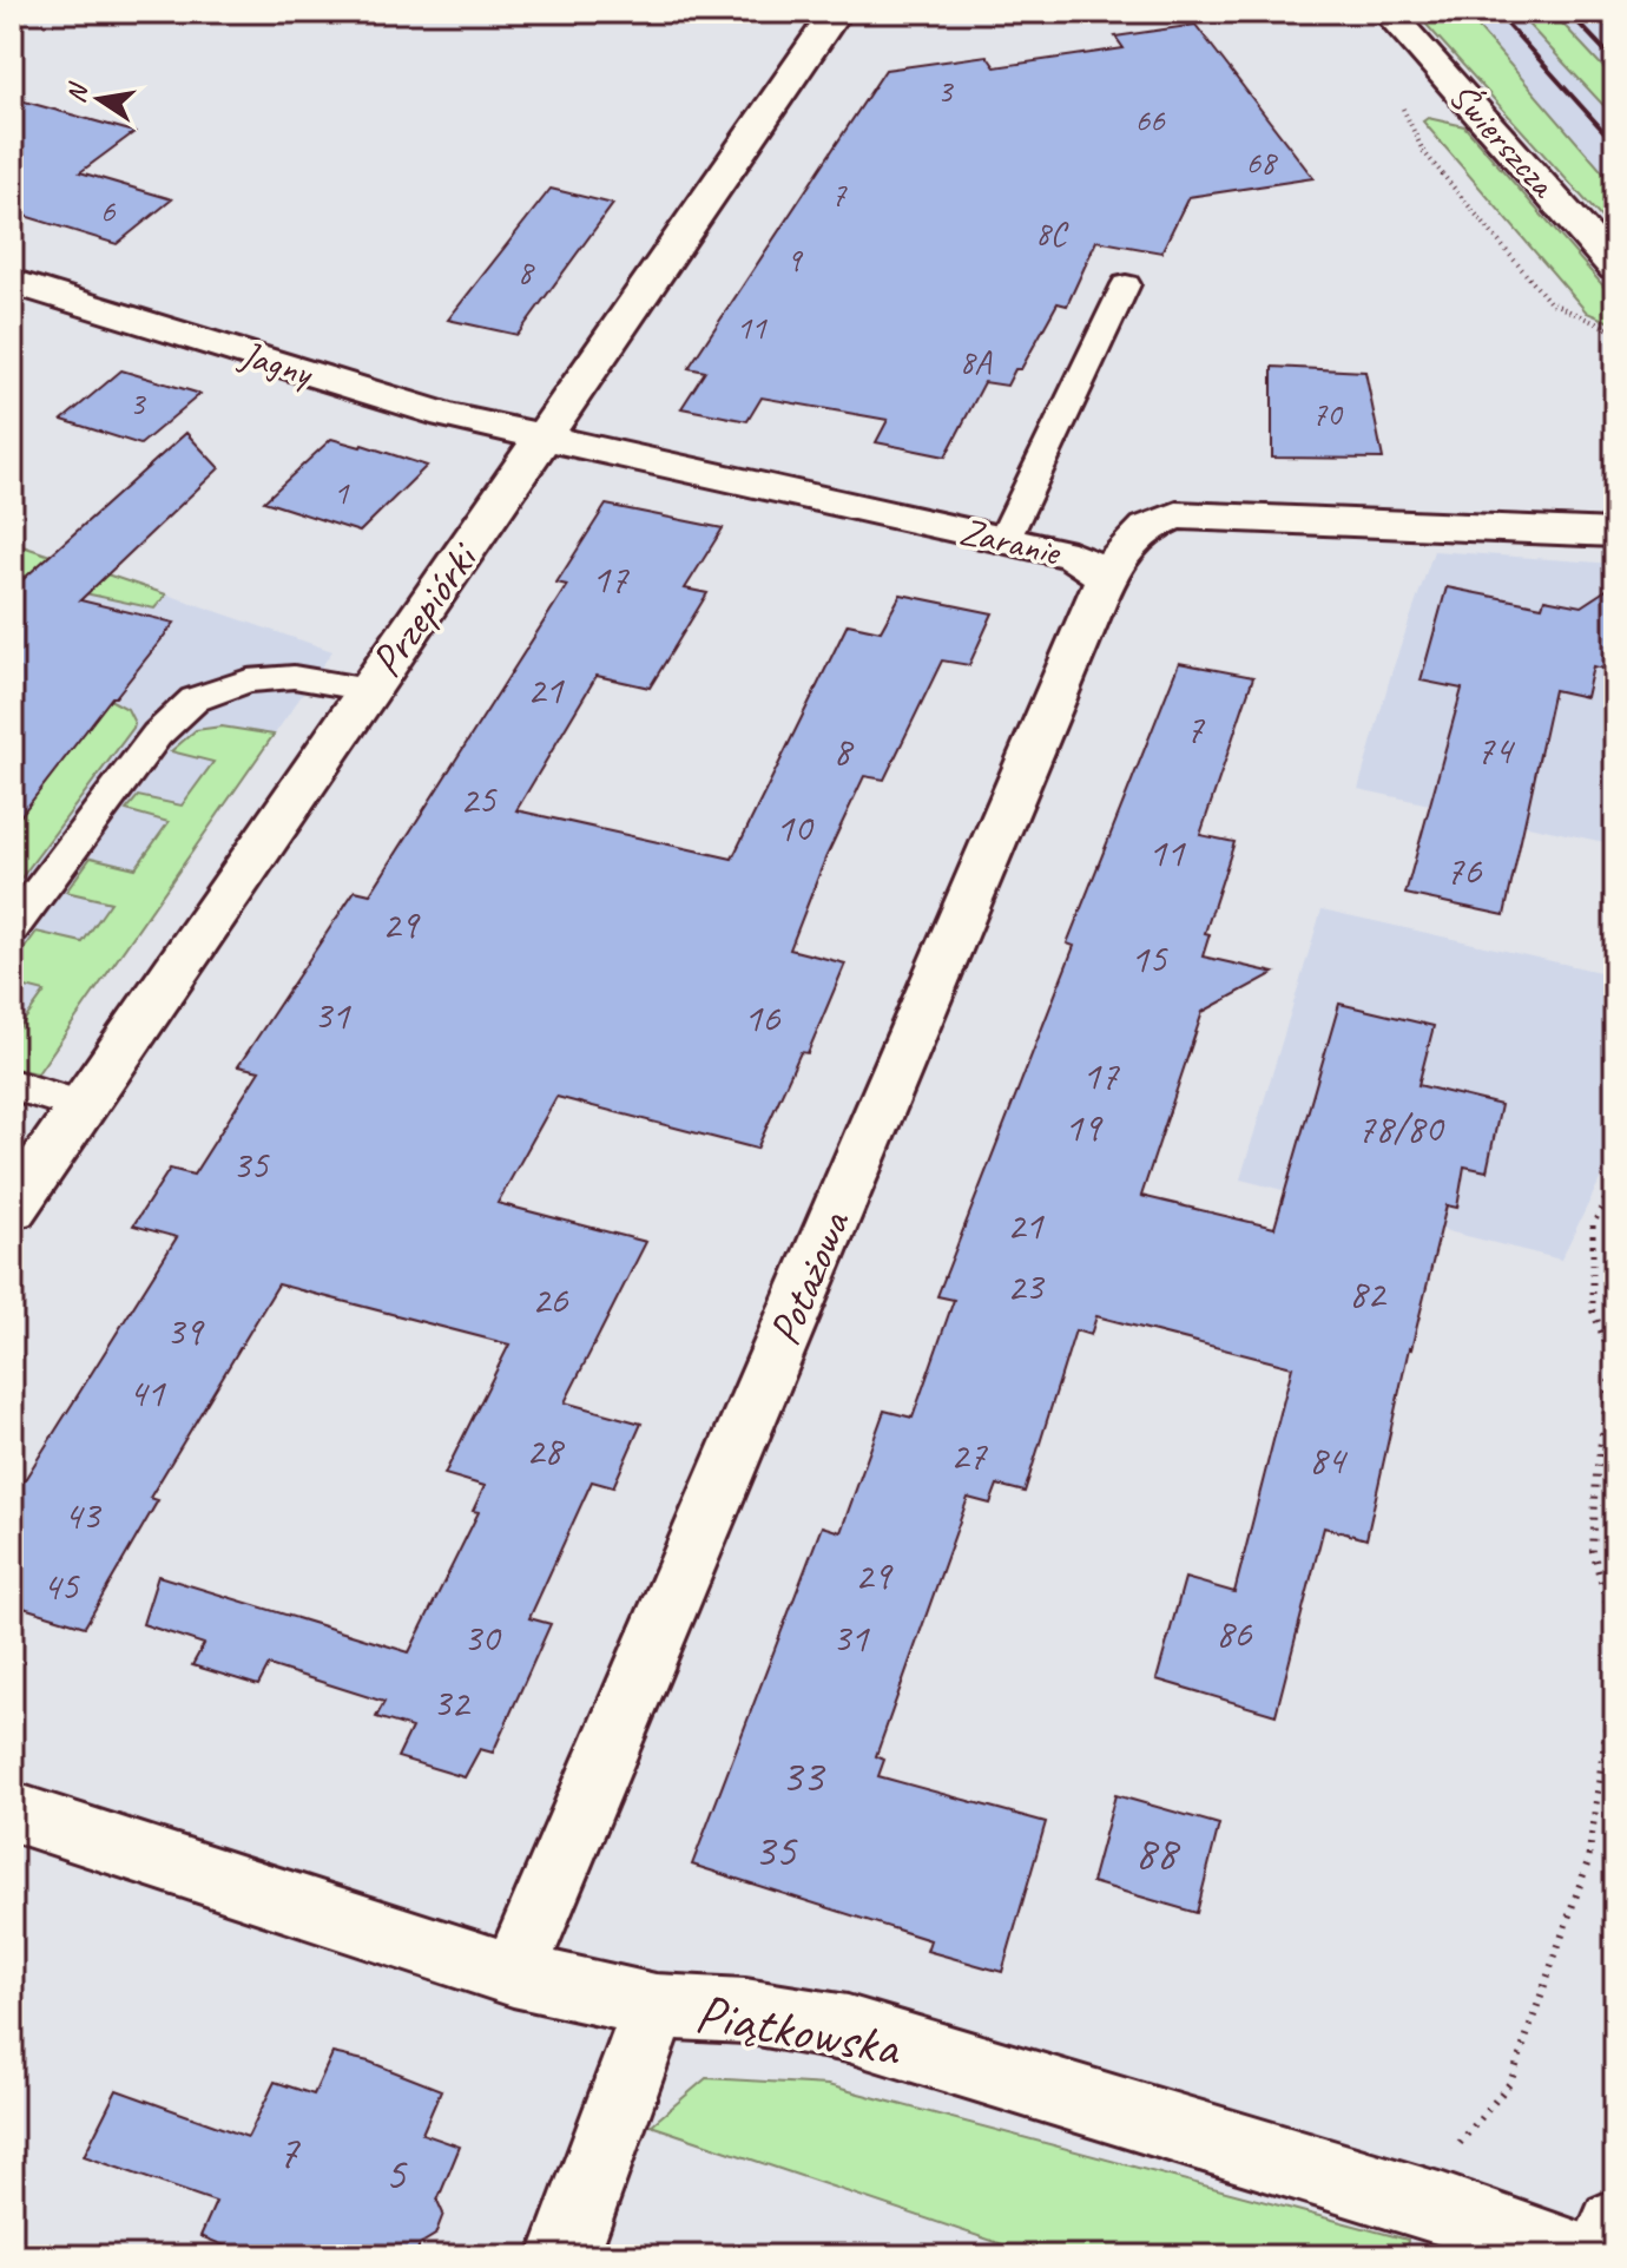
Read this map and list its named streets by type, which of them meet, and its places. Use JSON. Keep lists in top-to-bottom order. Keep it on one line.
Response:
{"streets":{"street":["Świerszcza","Jagny","Zaranie","Przepiórki","Potażowa","Piątkowska"]},"crossings":[["Jagny","Zaranie"],["Jagny","Przepiórki"],["Zaranie","Przepiórki"],["Zaranie","Potażowa"],["Potażowa","Piątkowska"]],"house_numbers":["3","66","68","7","6","8C","9","8","11","8A","3","70","1","17","21","7","74","8","25","10","11","76","29","15","31","16","17","19","78/80","35","21","23","82","26","39","41","28","27","84","43","29","45","86","30","31","32","33","35","88","7","5"],"north":"left"}
